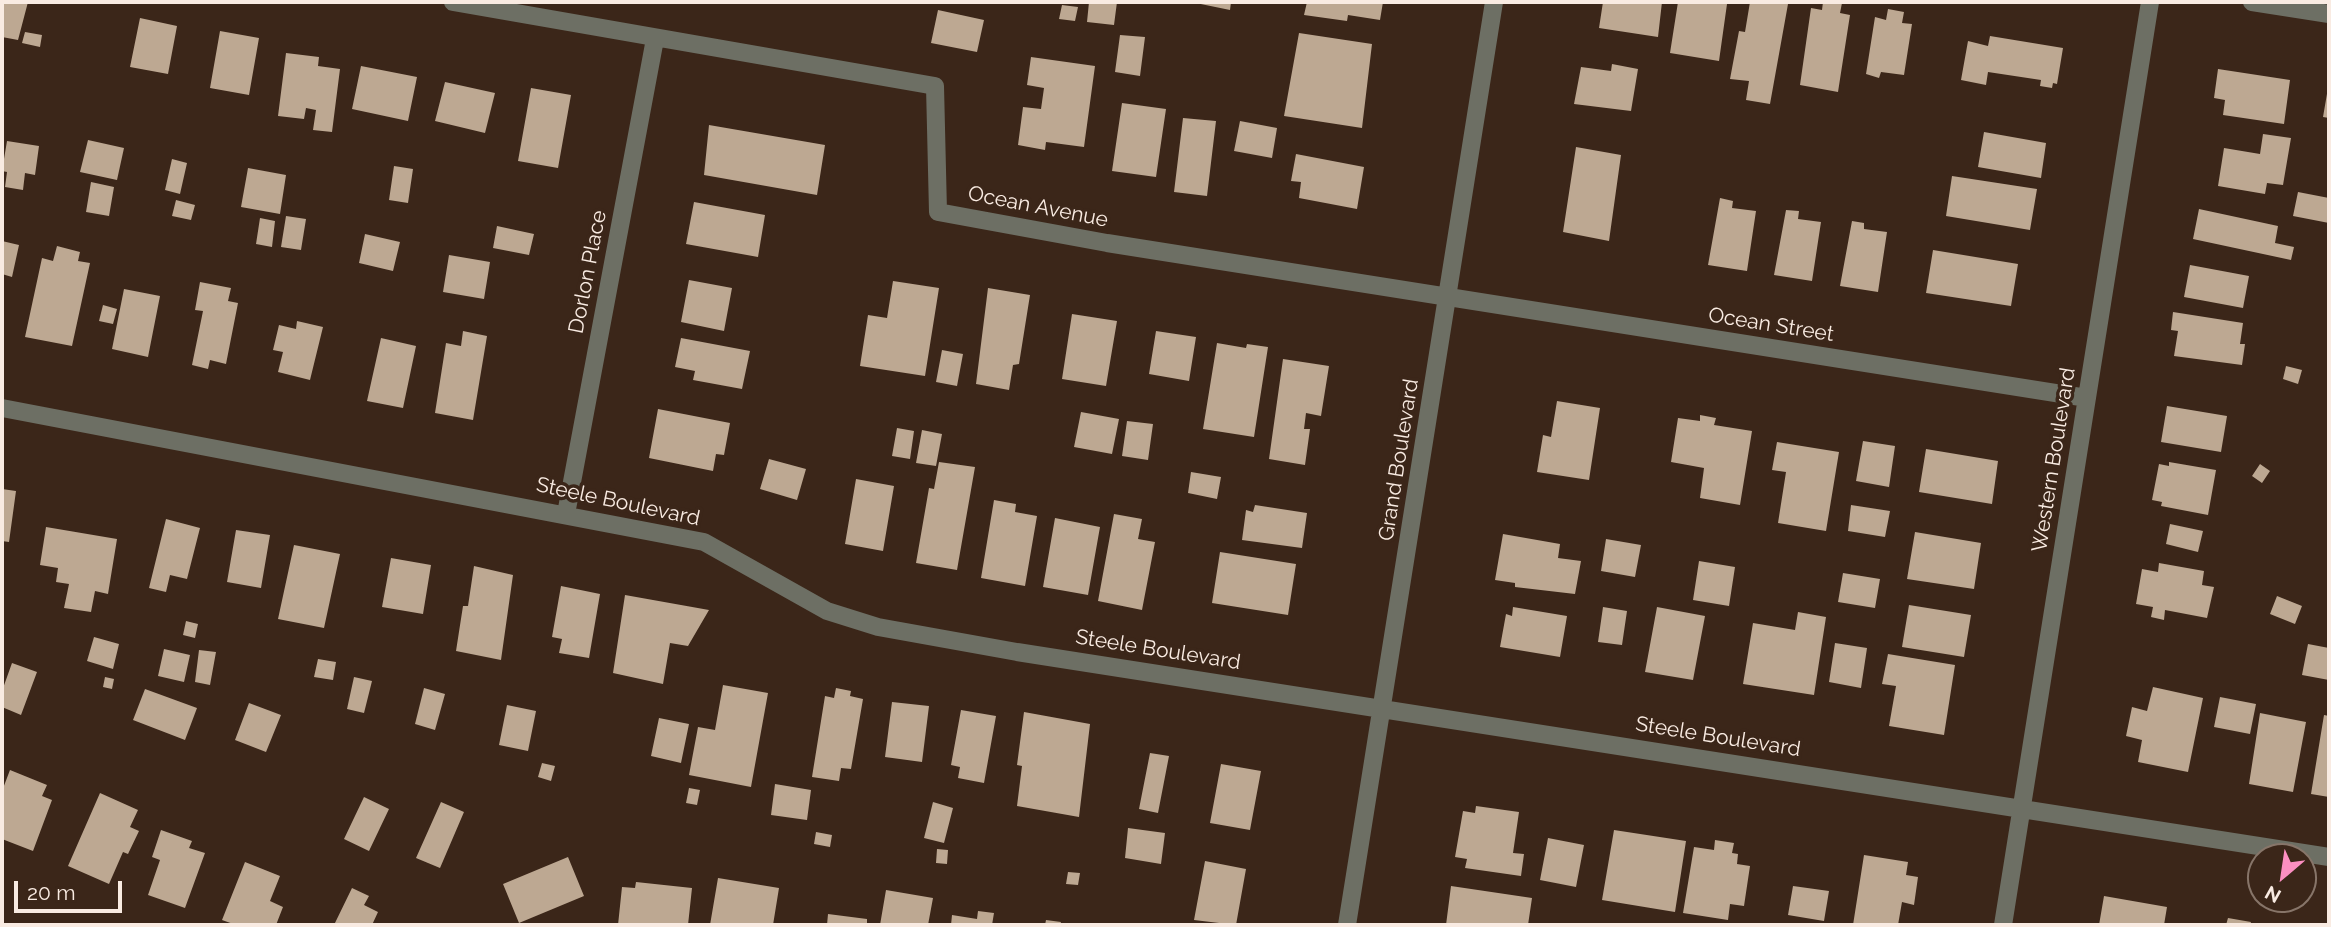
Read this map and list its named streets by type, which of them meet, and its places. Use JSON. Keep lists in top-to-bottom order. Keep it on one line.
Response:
{"streets":{"street":["Ocean Avenue","Dorlon Place","Ocean Street","Grand Boulevard","Western Boulevard","Steele Boulevard"]},"crossings":[["Ocean Avenue","Dorlon Place"],["Ocean Avenue","Ocean Street"],["Ocean Avenue","Grand Boulevard"],["Dorlon Place","Steele Boulevard"],["Ocean Street","Grand Boulevard"],["Ocean Street","Western Boulevard"],["Grand Boulevard","Steele Boulevard"],["Western Boulevard","Steele Boulevard"]],"scale_bar":"20 m","north":"bottom left"}
